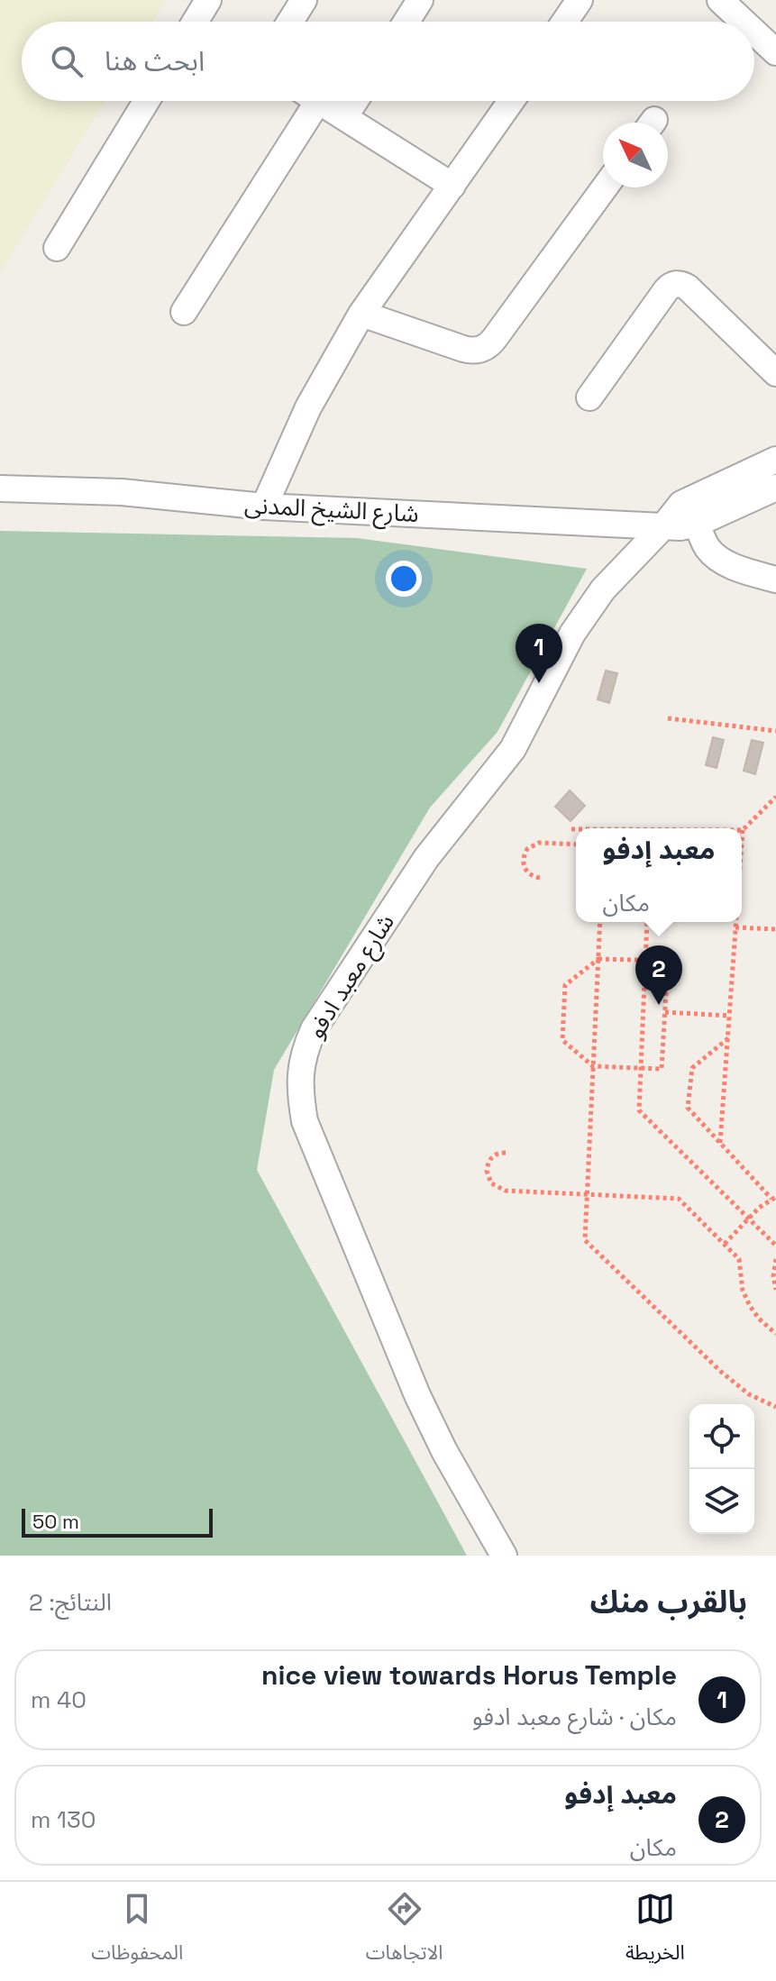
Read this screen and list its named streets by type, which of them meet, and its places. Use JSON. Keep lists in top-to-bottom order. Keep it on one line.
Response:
{"streets":{"street":["شارع الشيخ المدنى","شارع معبد ادفو"]},"crossings":[["شارع الشيخ المدنى","شارع معبد ادفو"]],"scale_bar":"50 m","north":"top left","page":{"search":"ابحث هنا","pins":["1","2"],"popup":["معبد إدفو","مكان"],"scale":"50 m","heading":["بالقرب منك","النتائج: 2"],"list":[{"mark":"1","name":"nice view towards Horus Temple","note":"مكان · شارع معبد ادفو","value":"40 m"},{"mark":"2","name":"معبد إدفو","note":"مكان","value":"130 m"}],"nav":["الخريطة","الاتجاهات","المحفوظات"]}}
